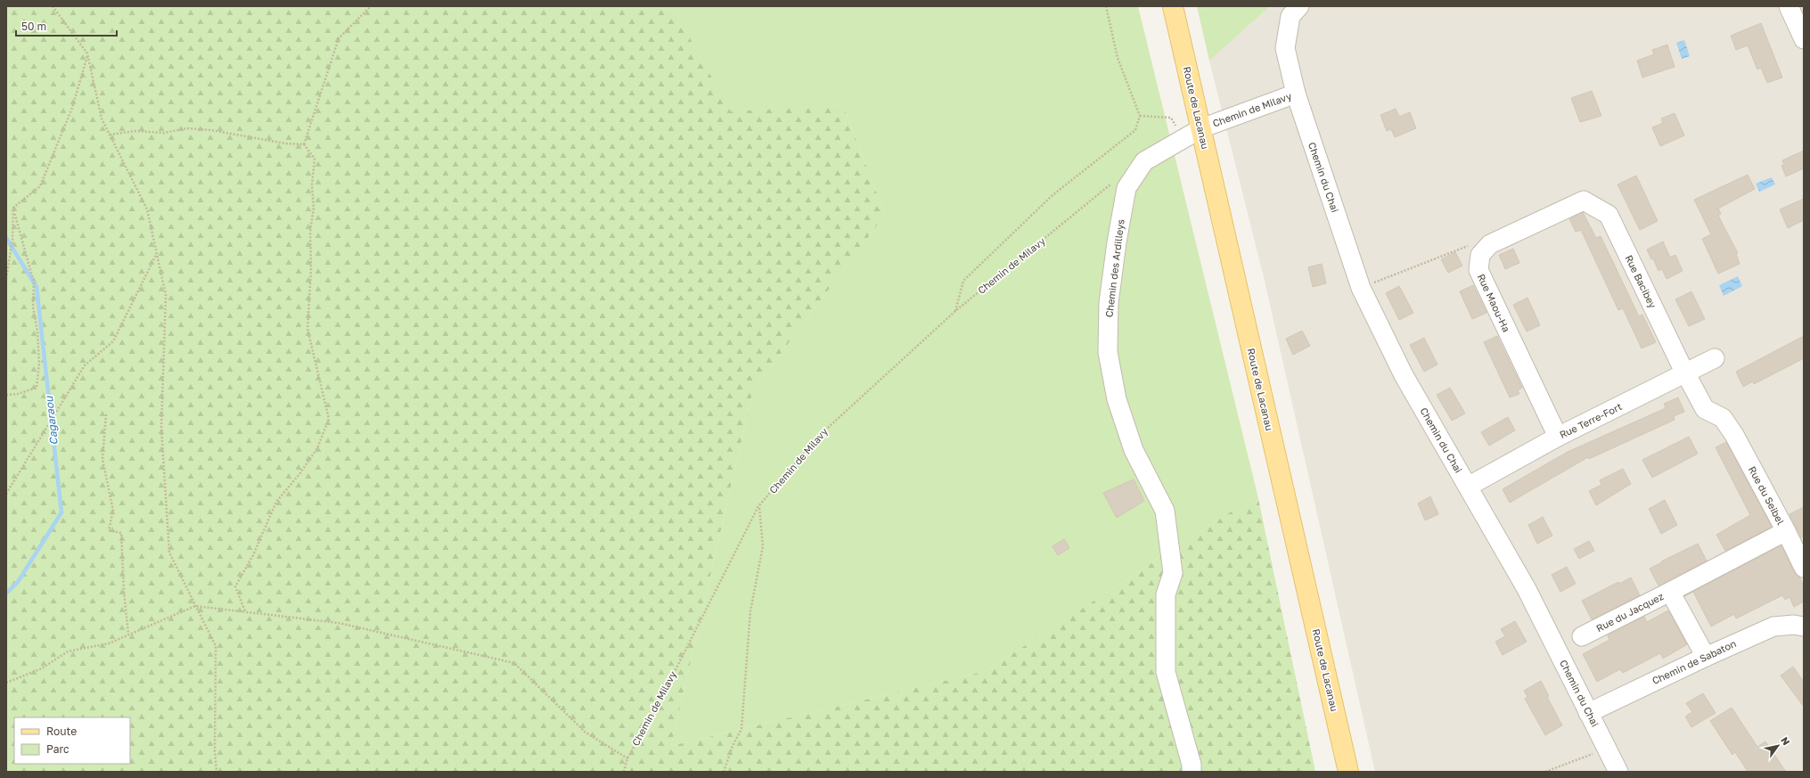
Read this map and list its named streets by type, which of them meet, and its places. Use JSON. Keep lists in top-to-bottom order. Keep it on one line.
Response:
{"streets":{"main road":["Route de Lacanau"],"street":["Chemin de Milavy","Chemin du Chai","Chemin des Ardilleys","Rue Bacibey","Rue Maou-Ha","Rue Terre-Fort","Rue du Seibel","Rue du Jacquez","Chemin de Sabaton"]},"crossings":[["Route de Lacanau","Chemin de Milavy"],["Route de Lacanau","Chemin des Ardilleys"],["Chemin de Milavy","Chemin du Chai"],["Chemin de Milavy","Chemin des Ardilleys"],["Chemin du Chai","Rue Terre-Fort"],["Chemin du Chai","Chemin de Sabaton"],["Rue Bacibey","Rue Maou-Ha"],["Rue Bacibey","Rue Terre-Fort"],["Rue Bacibey","Rue du Seibel"],["Rue Maou-Ha","Rue Terre-Fort"],["Rue Terre-Fort","Rue du Seibel"],["Rue du Seibel","Rue du Jacquez"],["Rue du Jacquez","Chemin de Sabaton"]],"water":["Cagaraou"],"legend":["Route","Parc"],"scale_bar":"50 m","north":"top right"}
